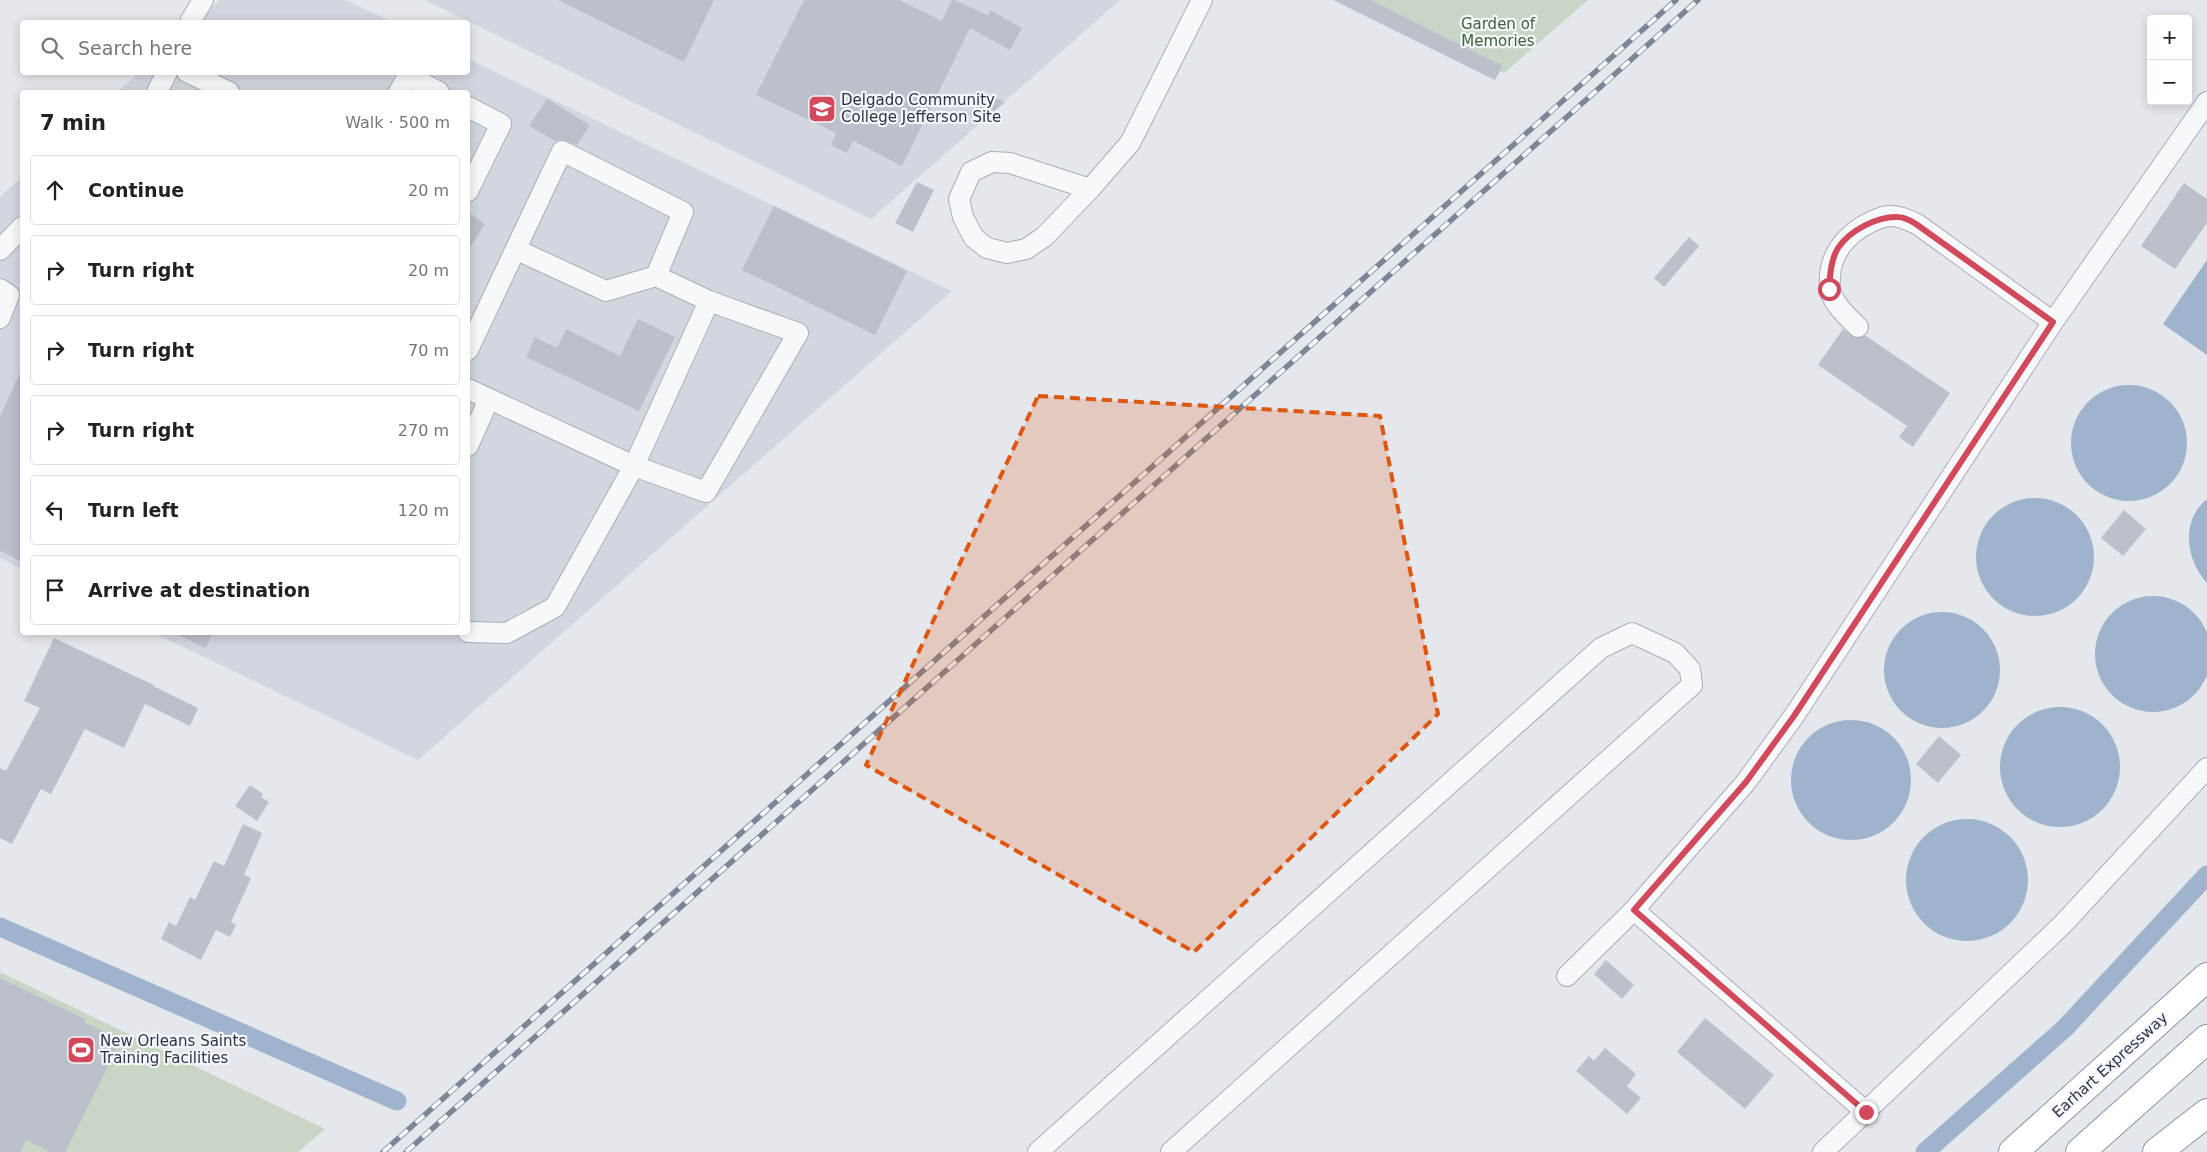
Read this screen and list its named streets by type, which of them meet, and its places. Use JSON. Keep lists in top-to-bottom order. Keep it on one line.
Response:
{"streets":{"highway":["Earhart Expressway"]},"parks":["Garden of Memories"],"places":{"school or university":["Delgado Community College Jefferson Site"],"sports":["New Orleans Saints Training Facilities"]},"page":{"map_buttons":["+","−"],"search":"Search here","heading":["7 min","Walk · 500 m"],"list":[["Continue","20 m"],["Turn right","20 m"],["Turn right","70 m"],["Turn right","270 m"],["Turn left","120 m"],"Arrive at destination"]}}
